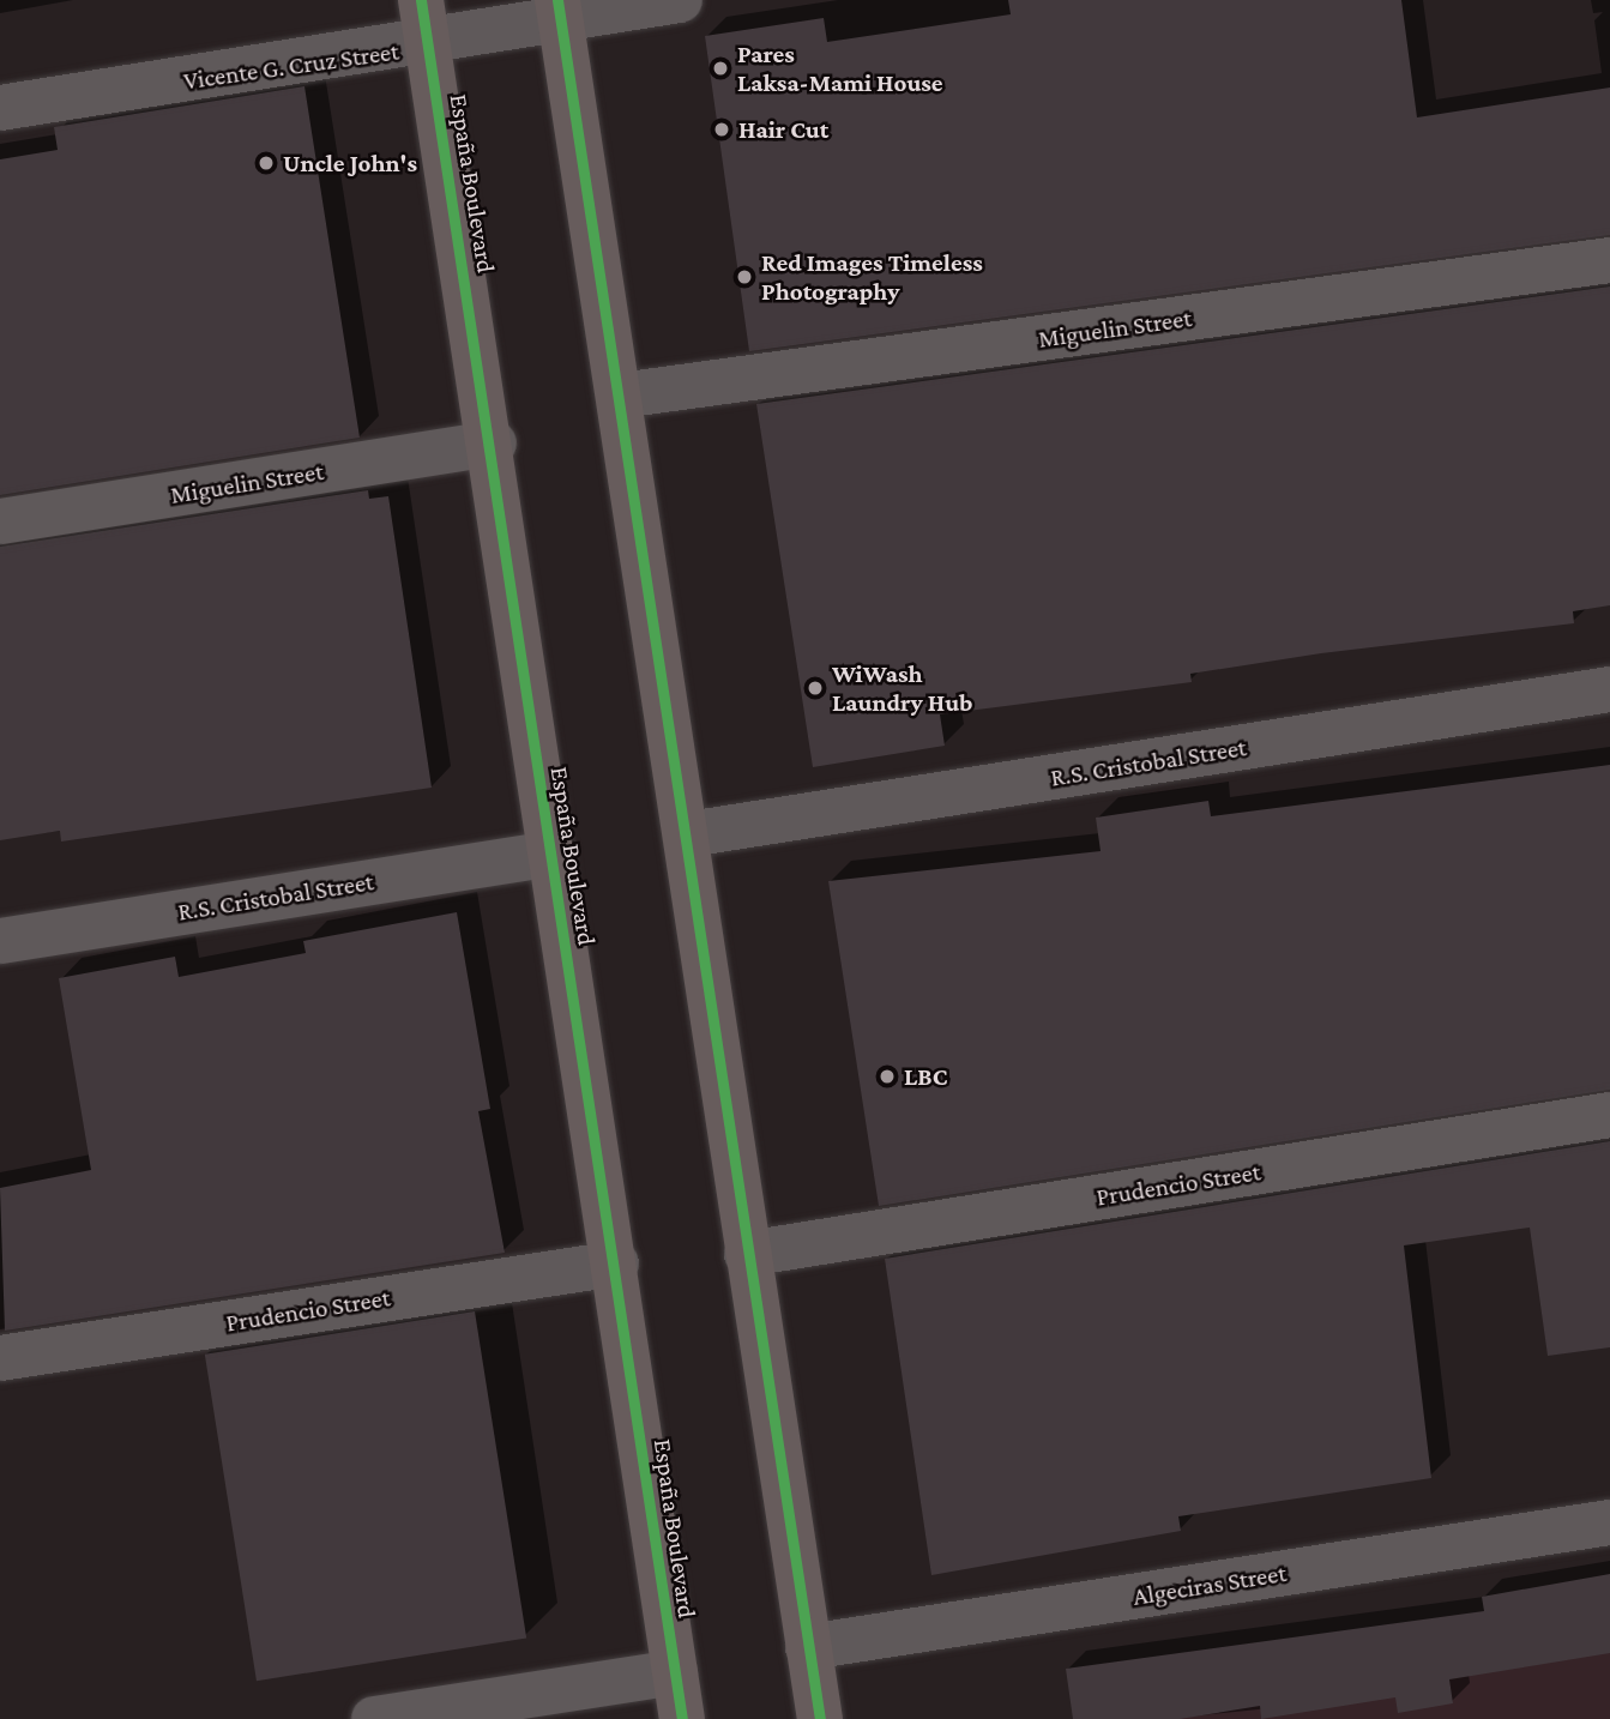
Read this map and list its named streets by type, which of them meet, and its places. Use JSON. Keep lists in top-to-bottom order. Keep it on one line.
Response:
{"streets":{"main road":["España Boulevard"],"street":["Vicente G. Cruz Street","Miguelin Street","R.S. Cristobal Street","Prudencio Street","Algeciras Street"]},"crossings":[["Vicente G. Cruz Street","España Boulevard"],["España Boulevard","Miguelin Street"],["España Boulevard","R.S. Cristobal Street"],["España Boulevard","Prudencio Street"]],"places":["Pares Laksa-Mami House","Hair Cut","Uncle John's","Red Images Timeless Photography","WiWash Laundry Hub","LBC"]}
